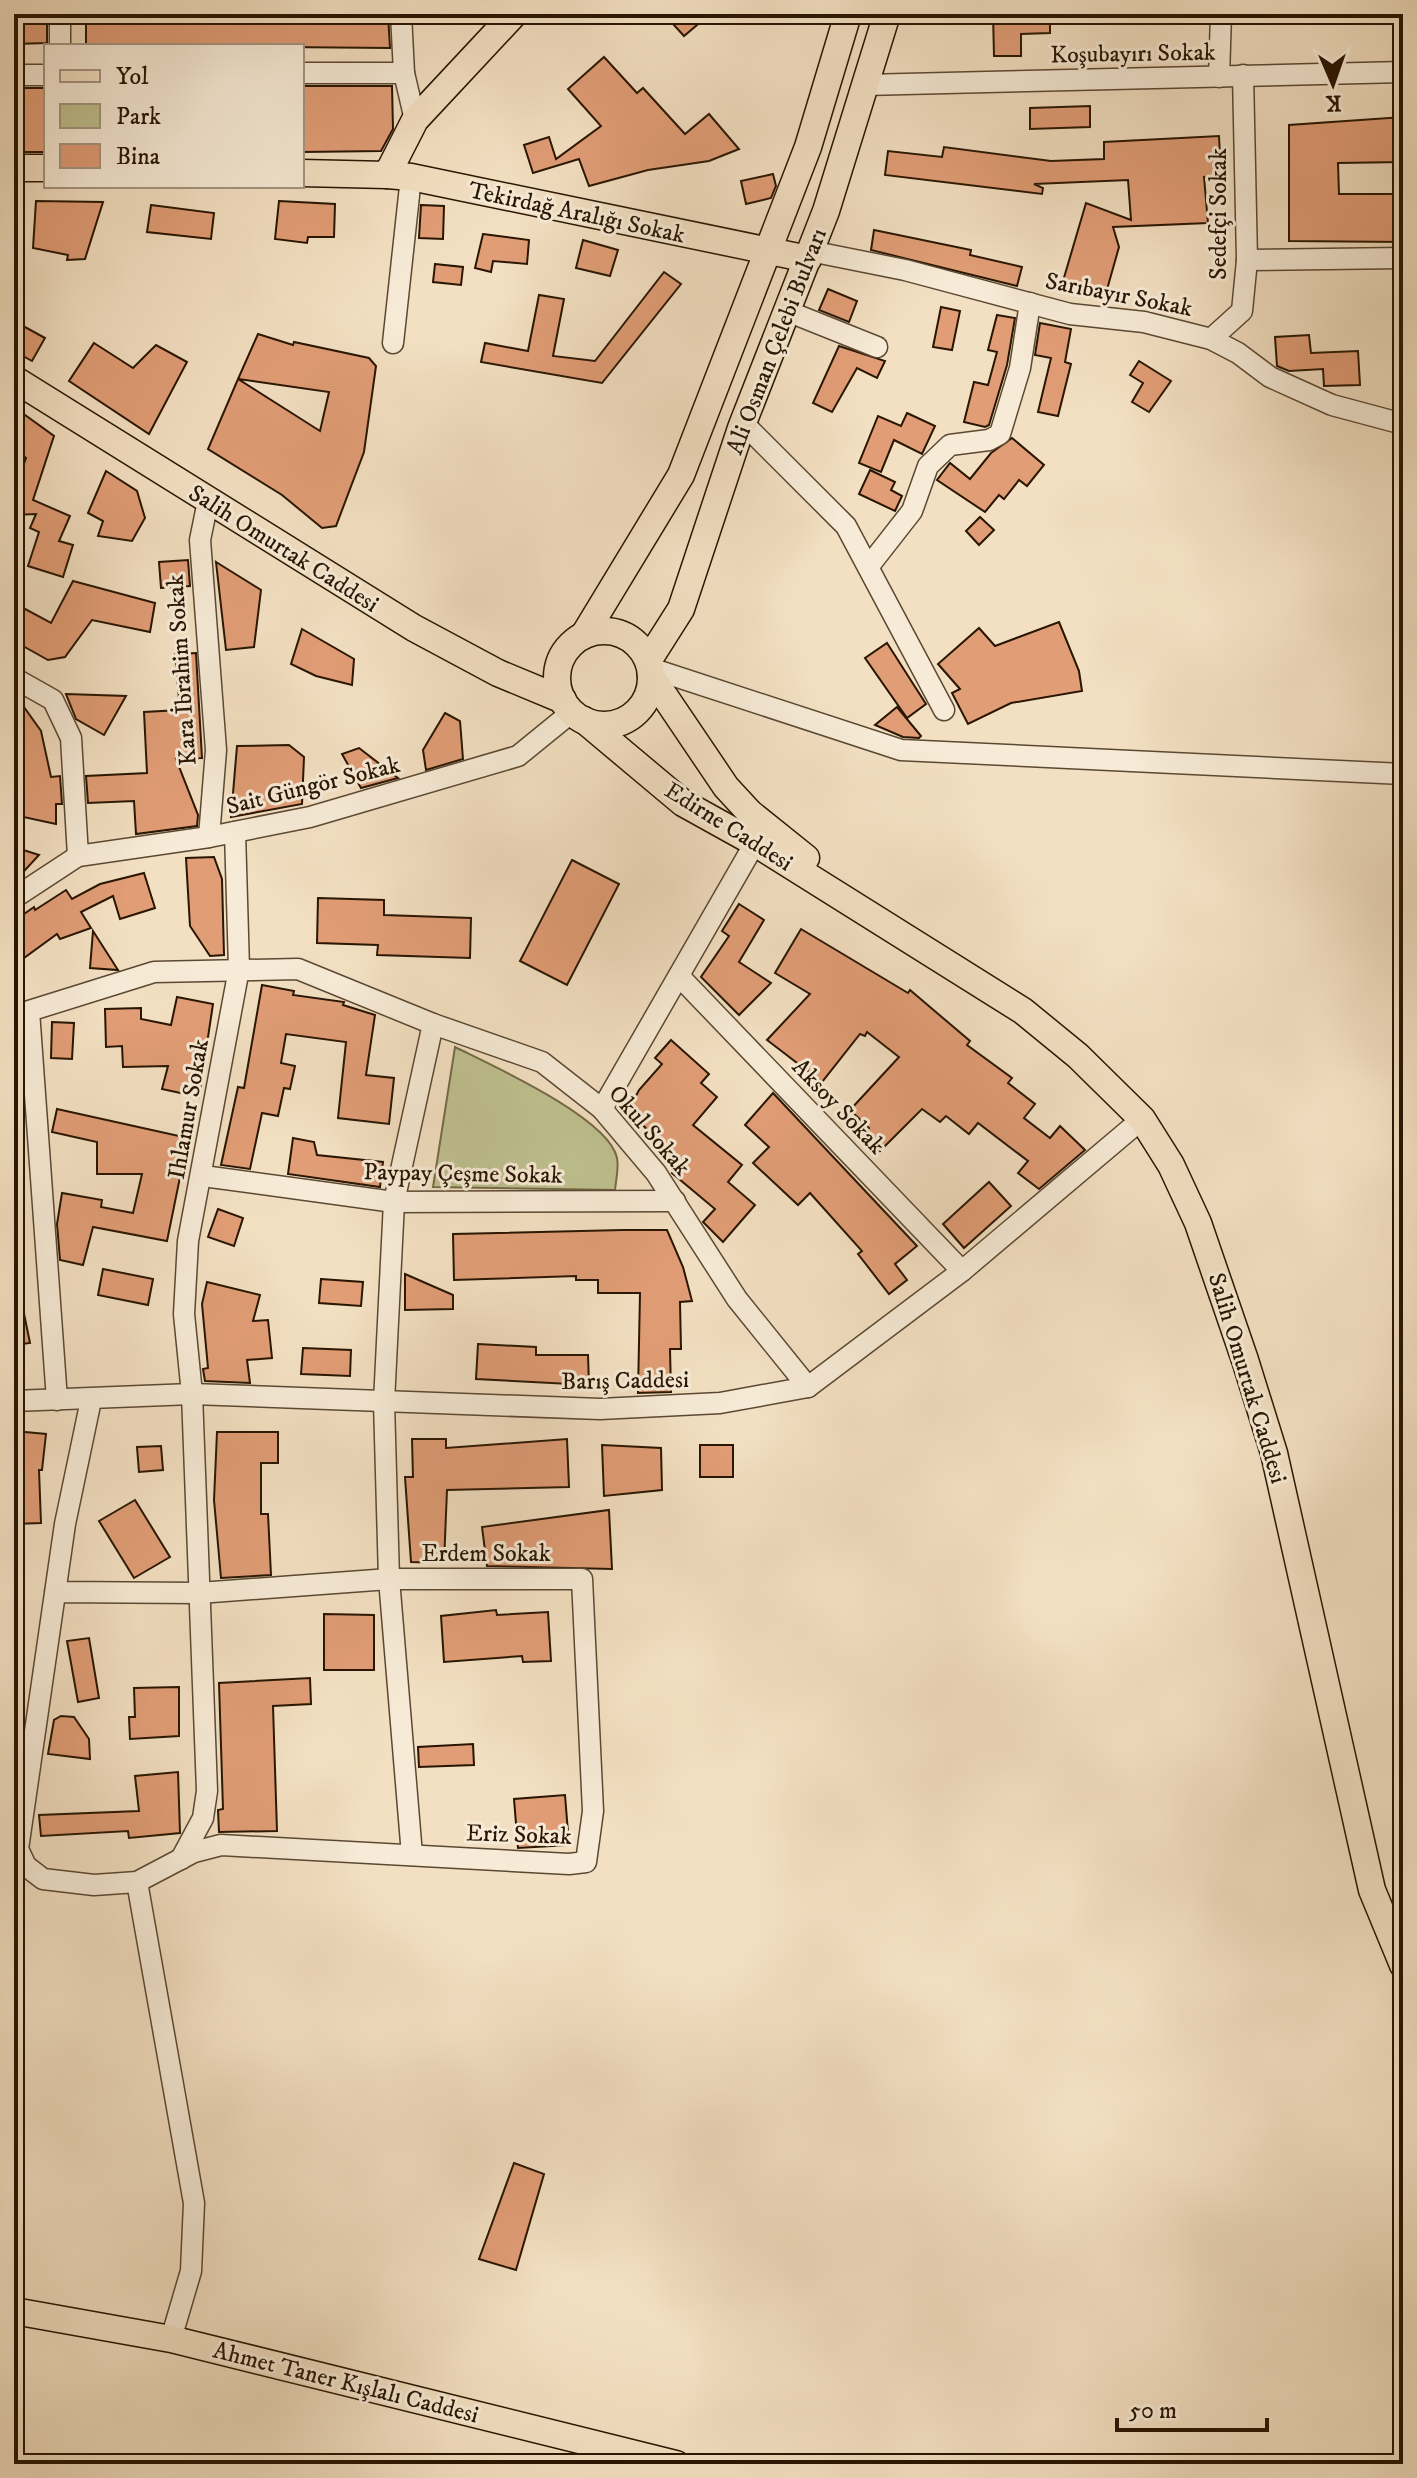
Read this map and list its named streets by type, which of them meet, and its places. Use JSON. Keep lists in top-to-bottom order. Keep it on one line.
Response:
{"streets":{"main road":["Tekirdağ Aralığı Sokak","Ali Osman Çelebi Bulvarı","Salih Omurtak Caddesi","Edirne Caddesi","Ahmet Taner Kışlalı Caddesi"],"street":["Koşubayırı Sokak","Sedefçi Sokak","Sarıbayır Sokak","Kara İbrahim Sokak","Sait Güngör Sokak","Aksoy Sokak","Ihlamur Sokak","Okul Sokak","Paypay Çeşme Sokak","Barış Caddesi","Erdem Sokak","Eriz Sokak"]},"crossings":[["Koşubayırı Sokak","Sedefçi Sokak"],["Koşubayırı Sokak","Ali Osman Çelebi Bulvarı"],["Tekirdağ Aralığı Sokak","Sarıbayır Sokak"],["Tekirdağ Aralığı Sokak","Ali Osman Çelebi Bulvarı"],["Sedefçi Sokak","Sarıbayır Sokak"],["Sarıbayır Sokak","Ali Osman Çelebi Bulvarı"],["Ali Osman Çelebi Bulvarı","Salih Omurtak Caddesi"],["Ali Osman Çelebi Bulvarı","Sait Güngör Sokak"],["Ali Osman Çelebi Bulvarı","Edirne Caddesi"],["Salih Omurtak Caddesi","Kara İbrahim Sokak"],["Salih Omurtak Caddesi","Sait Güngör Sokak"],["Salih Omurtak Caddesi","Edirne Caddesi"],["Salih Omurtak Caddesi","Barış Caddesi"],["Kara İbrahim Sokak","Sait Güngör Sokak"],["Sait Güngör Sokak","Edirne Caddesi"],["Sait Güngör Sokak","Ihlamur Sokak"],["Aksoy Sokak","Barış Caddesi"],["Ihlamur Sokak","Okul Sokak"],["Ihlamur Sokak","Paypay Çeşme Sokak"],["Ihlamur Sokak","Barış Caddesi"],["Ihlamur Sokak","Erdem Sokak"],["Ihlamur Sokak","Eriz Sokak"],["Okul Sokak","Paypay Çeşme Sokak"],["Okul Sokak","Barış Caddesi"],["Erdem Sokak","Eriz Sokak"]],"legend":["Yol","Park","Bina"],"scale_bar":"50 m","north":"bottom"}
